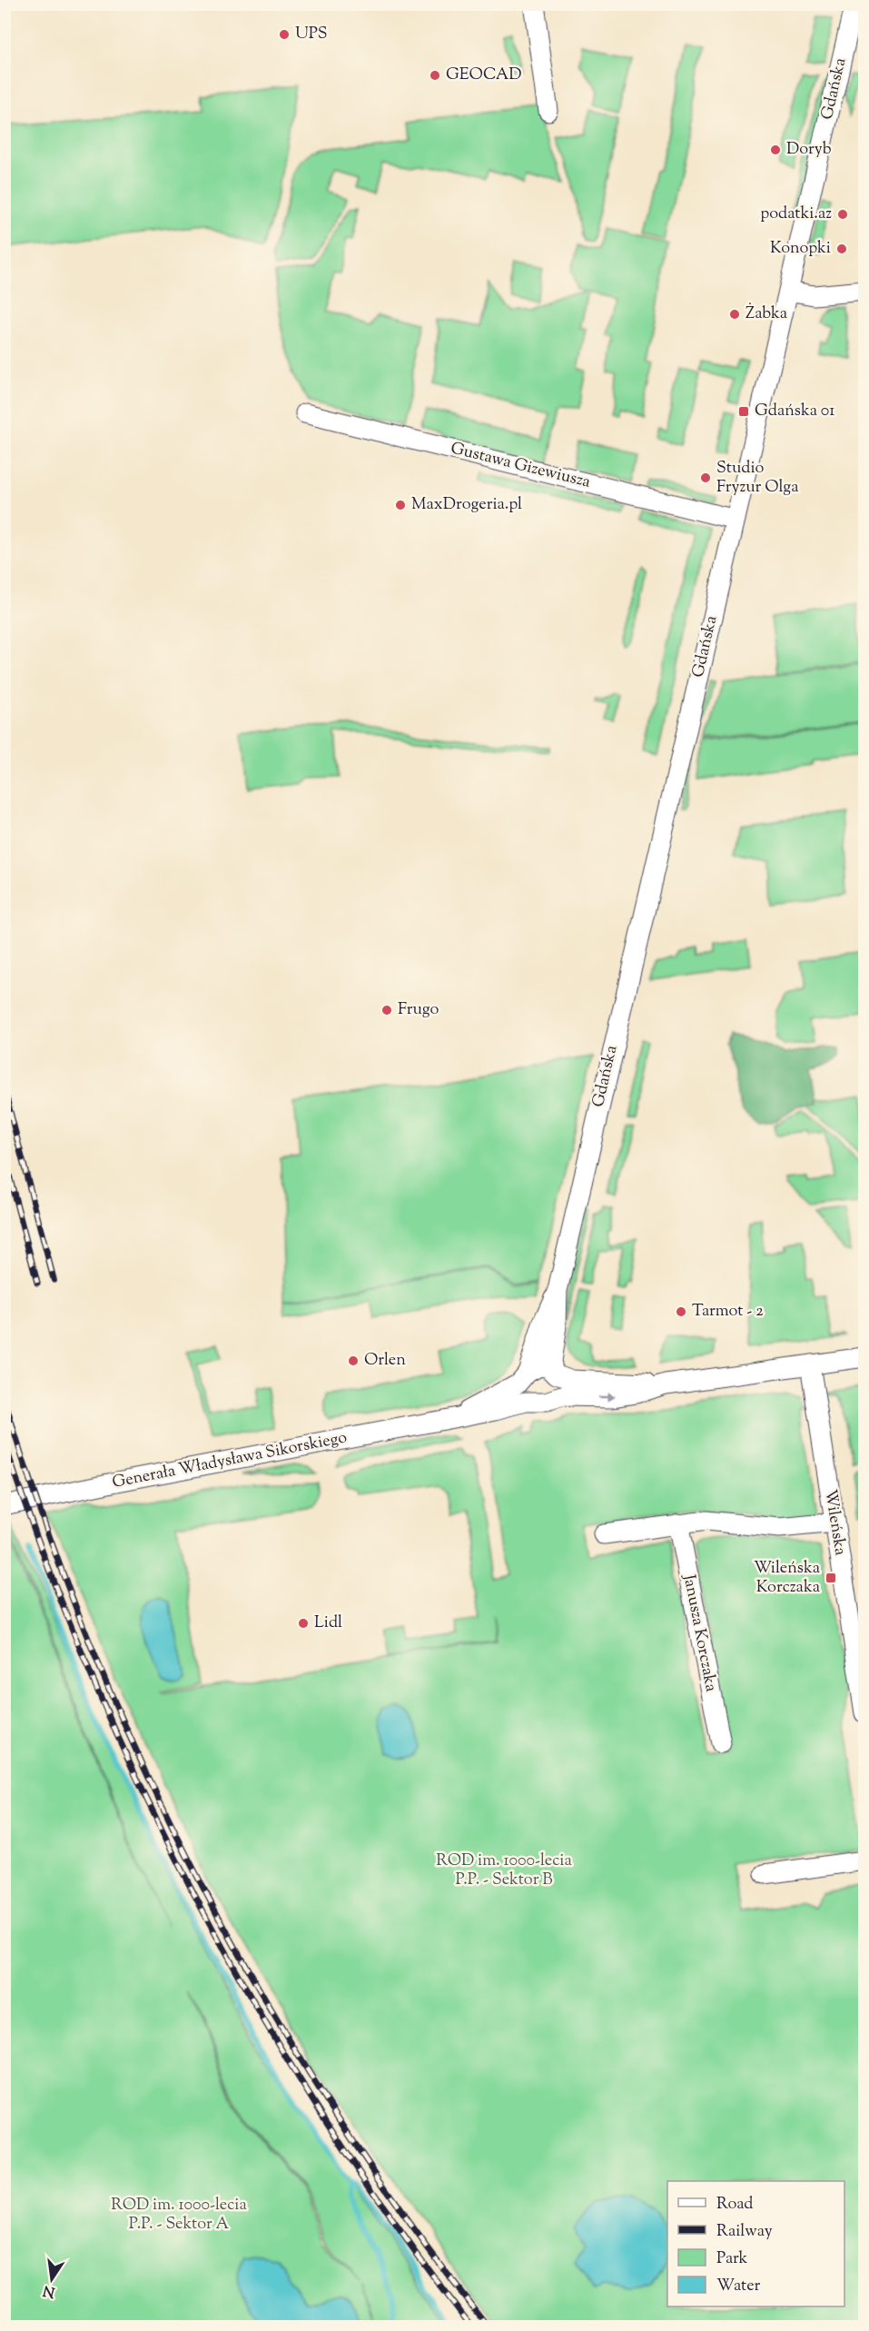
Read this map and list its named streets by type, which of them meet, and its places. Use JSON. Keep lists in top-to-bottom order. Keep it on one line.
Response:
{"streets":{"street":["Gdańska","Gustawa Gizewiusza","Generała Władysława Sikorskiego","Wileńska","Janusza Korczaka"]},"crossings":[["Gdańska","Gustawa Gizewiusza"],["Gdańska","Generała Władysława Sikorskiego"],["Generała Władysława Sikorskiego","Wileńska"]],"parks":["ROD im. 1000-lecia P.P. - Sektor B","ROD im. 1000-lecia P.P. - Sektor A"],"places":{"other":["UPS","GEOCAD","Doryb","podatki.az","Konopki","Żabka","Studio Fryzur Olga","MaxDrogeria.pl","Frugo","Tarmot - 2","Orlen","Lidl"],"transit":["Gdańska 01","Wileńska Korczaka"]},"legend":["Road","Railway","Park","Water"],"north":"bottom"}
